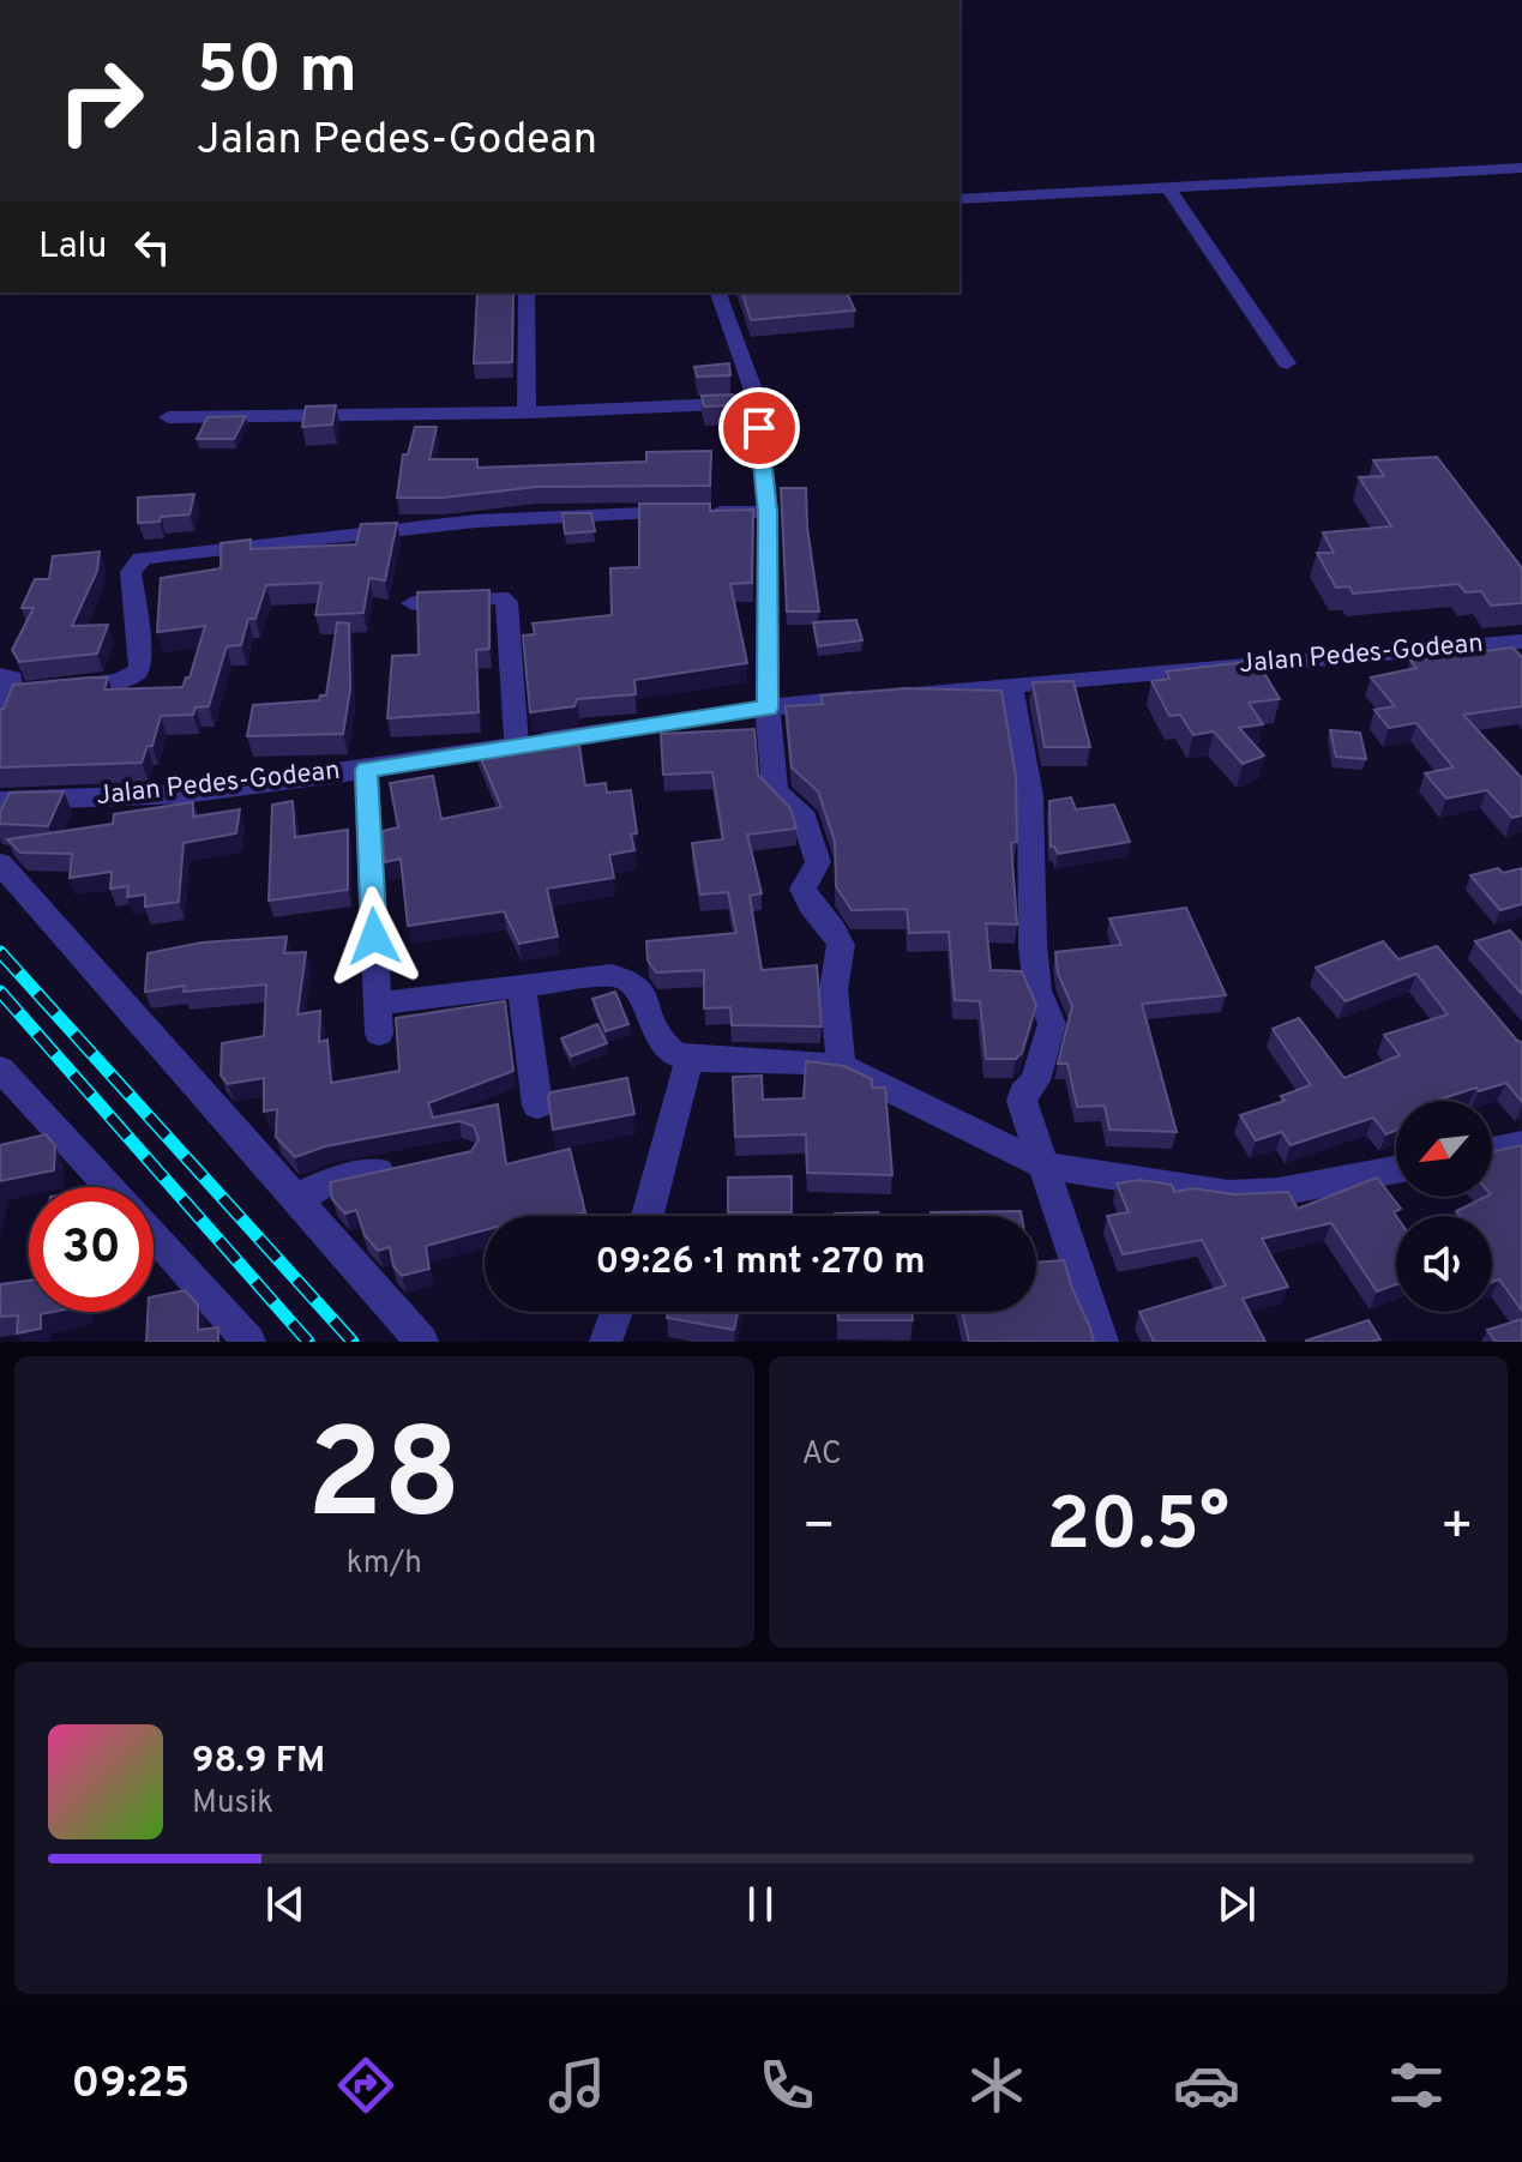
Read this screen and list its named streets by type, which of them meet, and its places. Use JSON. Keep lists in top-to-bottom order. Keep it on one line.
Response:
{"streets":{"street":["Jalan Pedes-Godean"]},"north":"bottom left","page":{"turn":["50 m","Jalan Pedes-Godean"],"then":"Lalu","limit":"30","trip":"09:26 · 1 mnt · 270 m","tile":[["28","km/h"],"AC"],"heat":["−","20.5°","+"],"song":["98.9 FM","Musik"],"tabs":"09:25"}}
